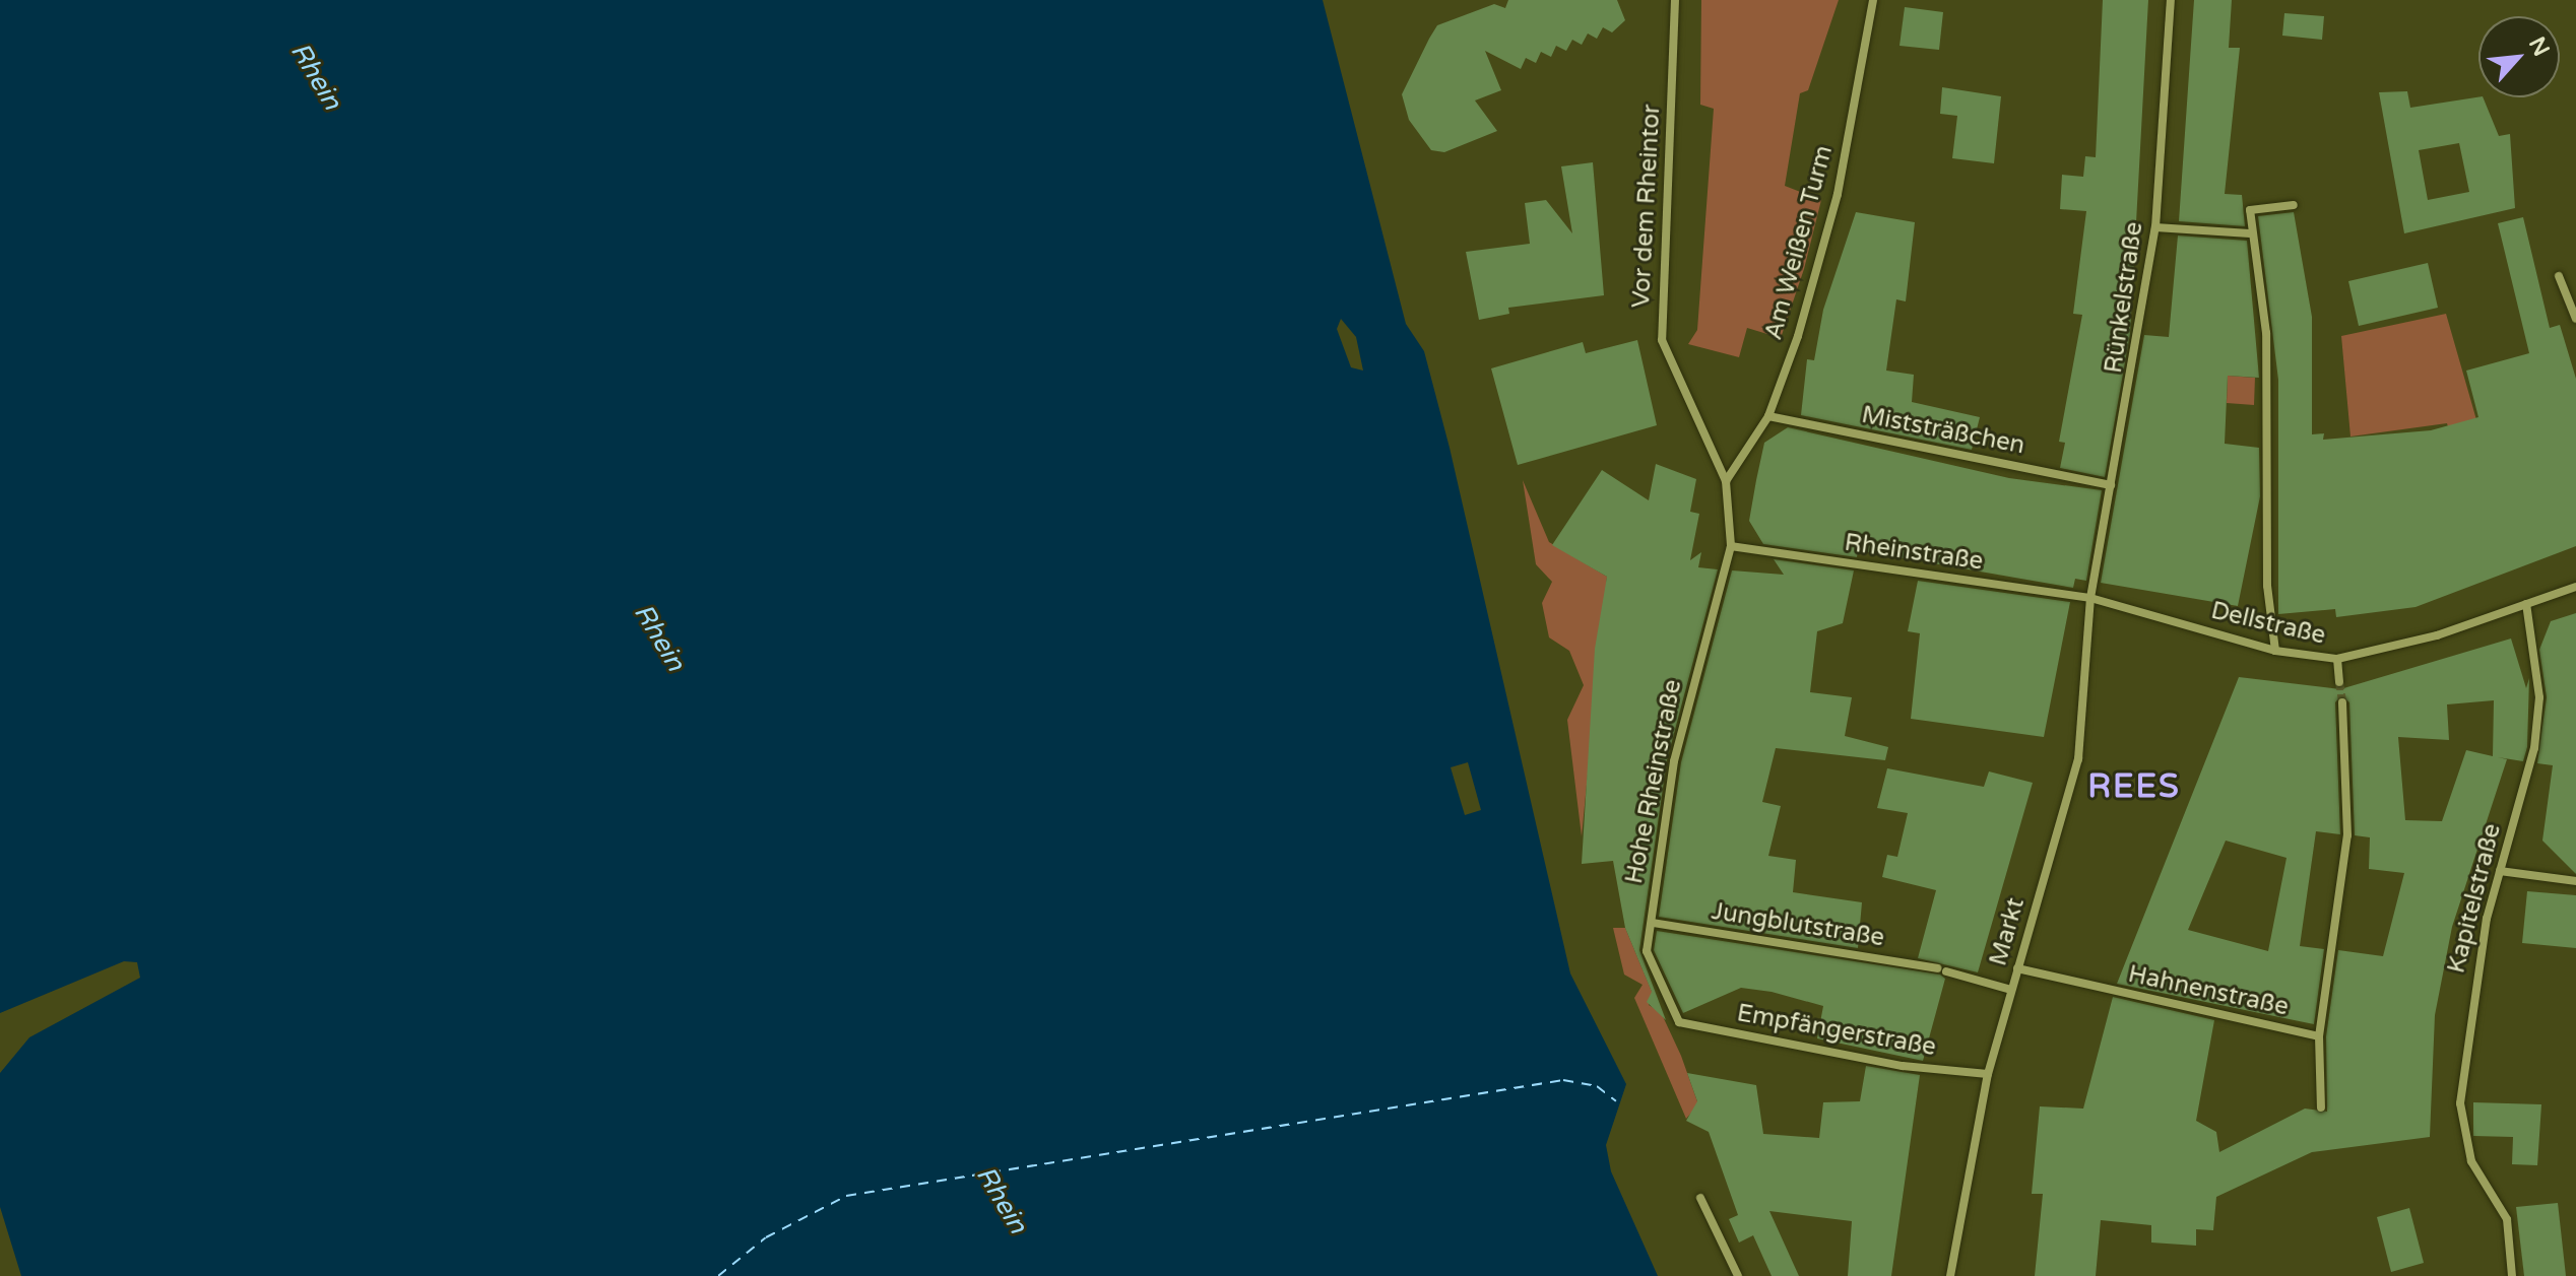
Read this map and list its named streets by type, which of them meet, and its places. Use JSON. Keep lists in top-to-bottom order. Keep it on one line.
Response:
{"streets":{"street":["Vor dem Rheintor","Am Weißen Turm","Rünkelstraße","Miststräßchen","Rheinstraße","Dellstraße","Hohe Rheinstraße","Kapitelstraße","Jungblutstraße","Markt","Hahnenstraße","Empfängerstraße"]},"crossings":[["Vor dem Rheintor","Am Weißen Turm"],["Vor dem Rheintor","Rheinstraße"],["Vor dem Rheintor","Hohe Rheinstraße"],["Am Weißen Turm","Miststräßchen"],["Rünkelstraße","Miststräßchen"],["Rünkelstraße","Rheinstraße"],["Rünkelstraße","Dellstraße"],["Rünkelstraße","Markt"],["Rheinstraße","Dellstraße"],["Rheinstraße","Hohe Rheinstraße"],["Rheinstraße","Markt"],["Dellstraße","Kapitelstraße"],["Dellstraße","Markt"],["Hohe Rheinstraße","Jungblutstraße"],["Hohe Rheinstraße","Empfängerstraße"],["Jungblutstraße","Markt"],["Markt","Hahnenstraße"],["Markt","Empfängerstraße"]],"districts":["REES"],"water":["Rhein"],"north":"top right"}
